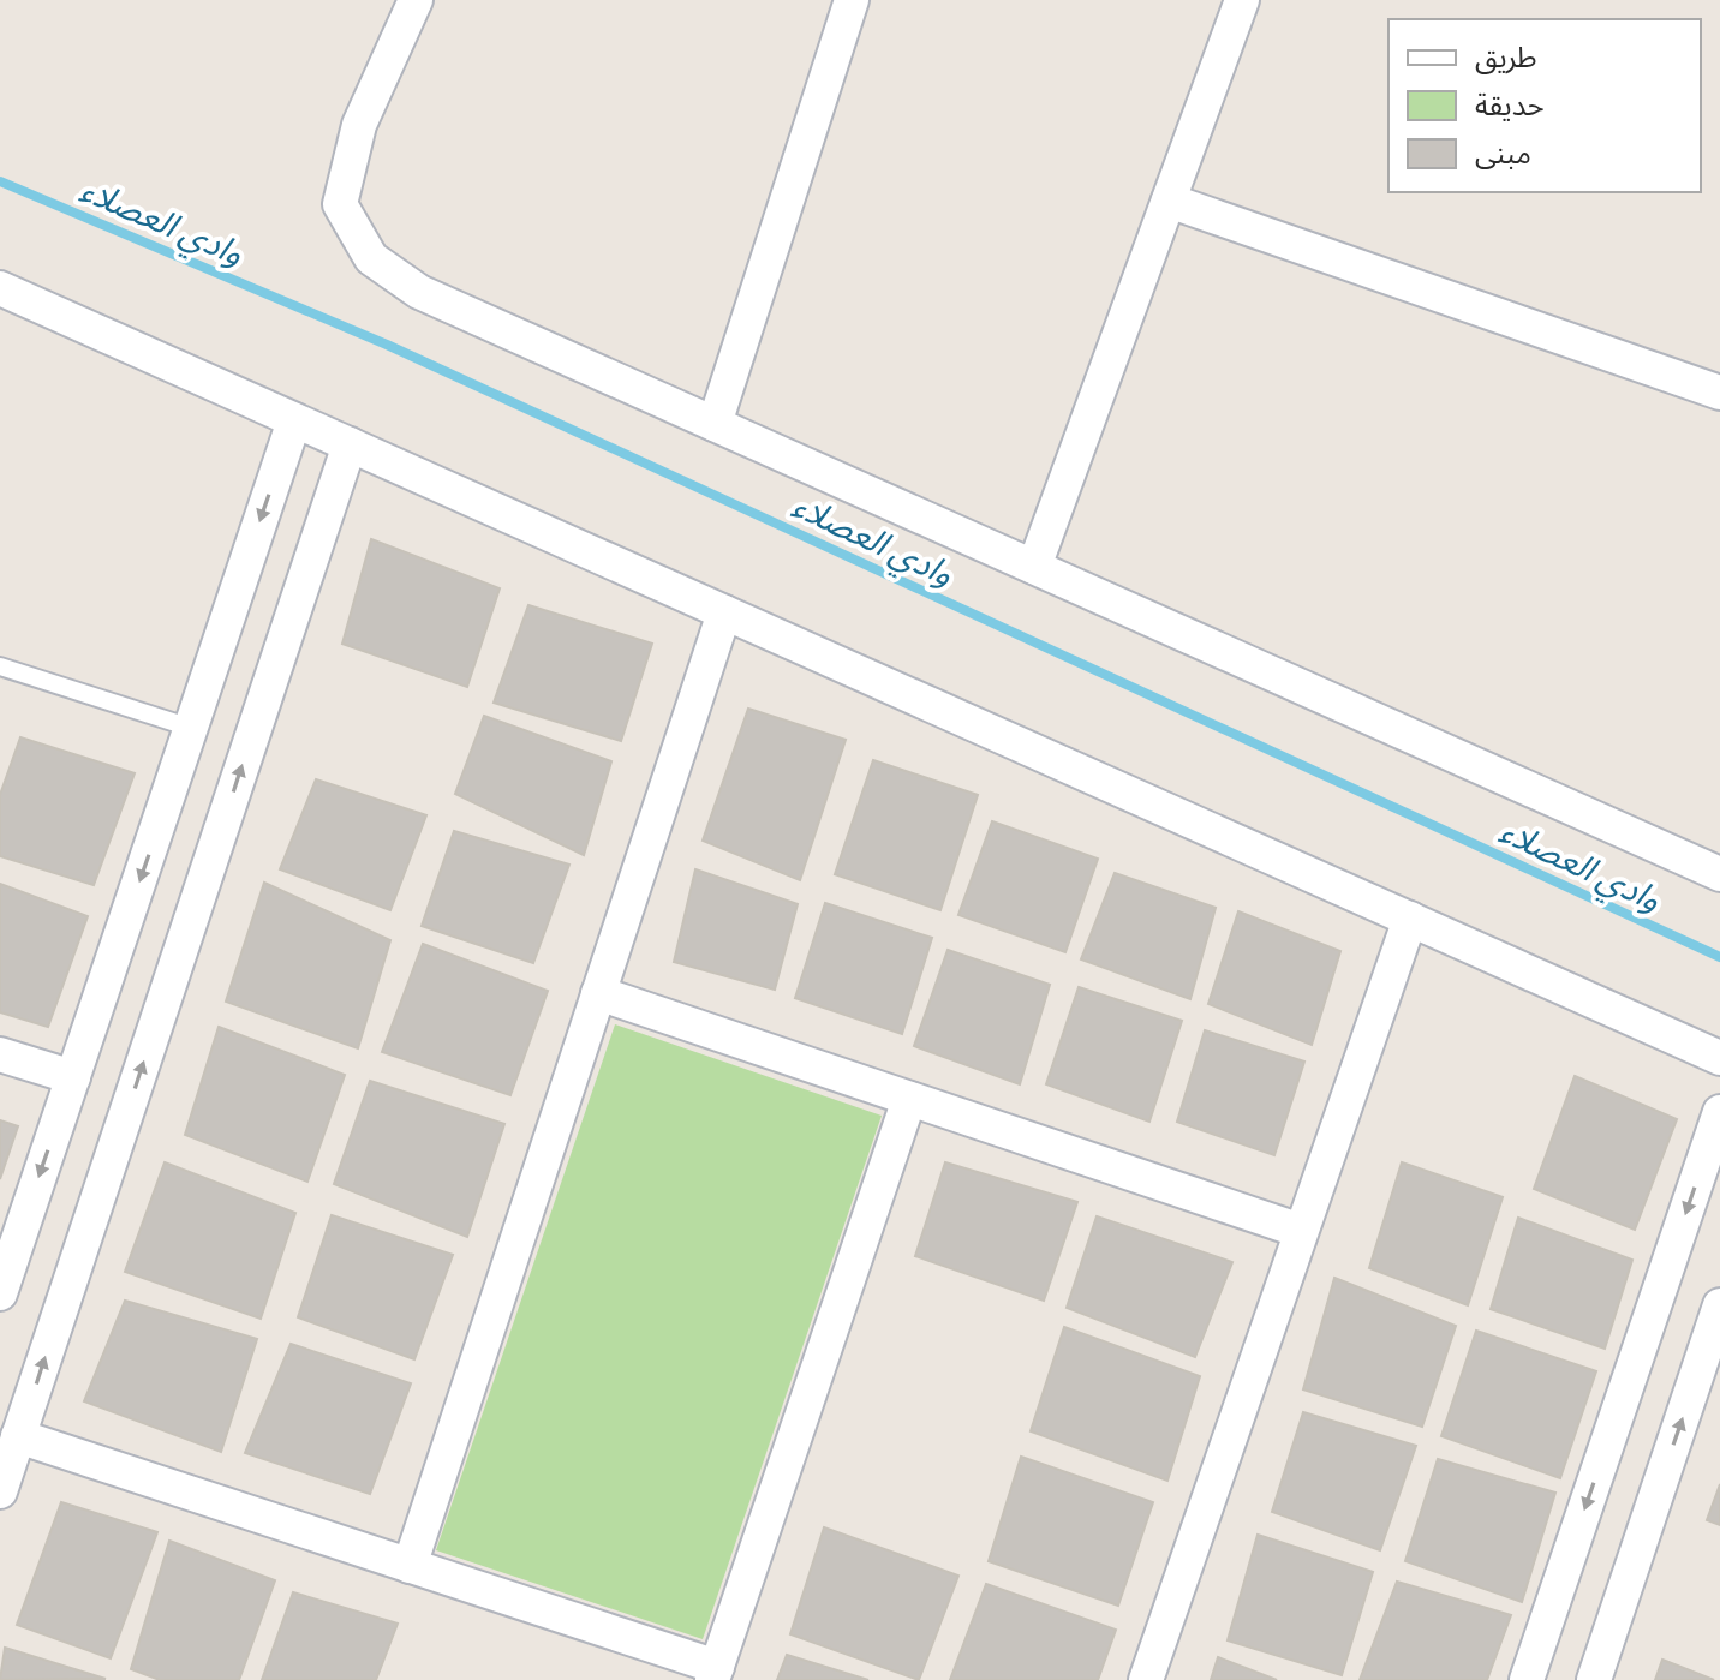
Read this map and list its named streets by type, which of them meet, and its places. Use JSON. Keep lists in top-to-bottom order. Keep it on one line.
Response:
{"water":["وادي العصلاء"],"legend":["طريق","حديقة","مبنى"]}
